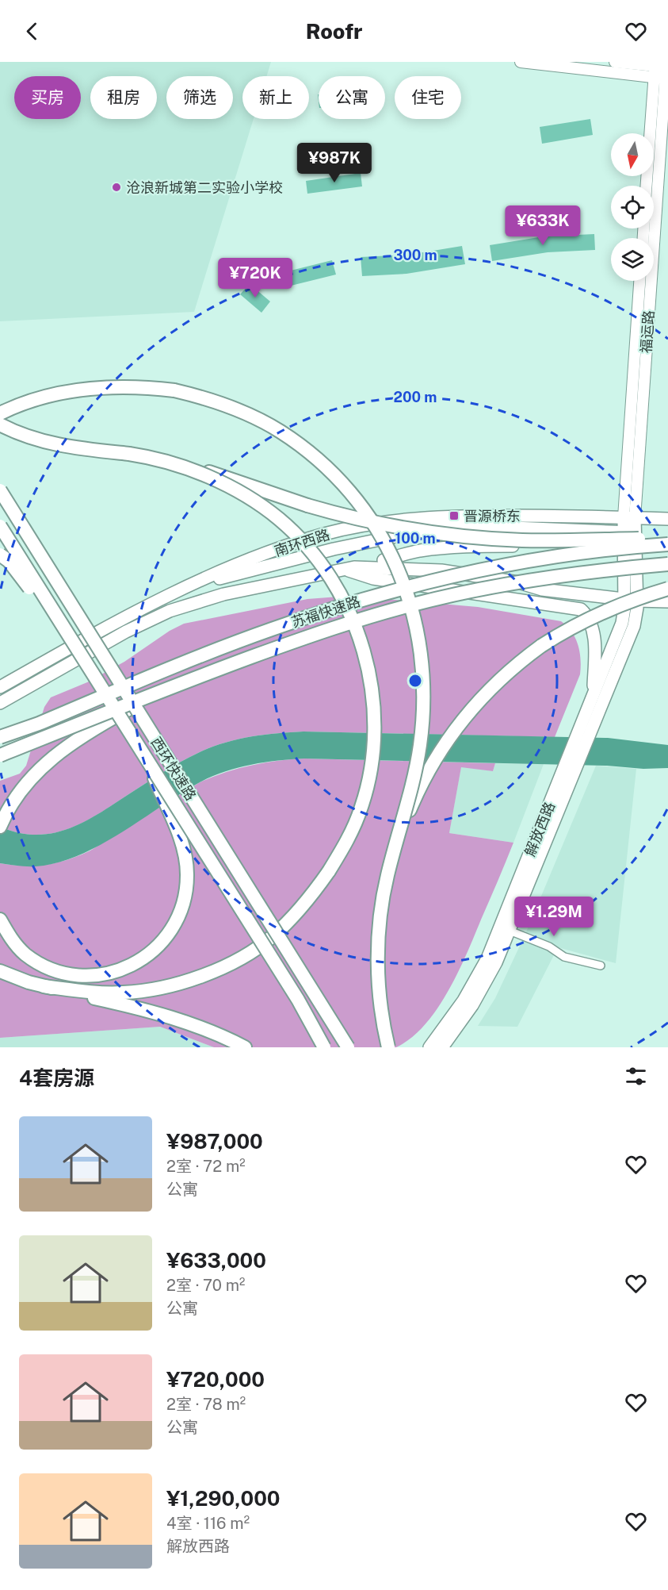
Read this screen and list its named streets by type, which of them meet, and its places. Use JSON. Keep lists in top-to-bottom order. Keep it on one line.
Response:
{"streets":{"highway":["苏福快速路","西环快速路"],"main road":["福运路","南环西路","解放西路"]},"crossings":[["福运路","南环西路"],["福运路","解放西路"]],"places":{"other":["沧浪新城第二实验小学校"],"transit":["晋源桥东"]},"north":"bottom","page":{"header":"Roofr","chip":["买房","租房","筛选","新上","公寓","住宅"],"price":["¥987K","¥633K","¥720K","¥1.29M"],"heading":"4套房源","list":[{"name":"¥987,000","note":"2室 · 72 m² · 公寓"},{"name":"¥633,000","note":"2室 · 70 m² · 公寓"},{"name":"¥720,000","note":"2室 · 78 m² · 公寓"},{"name":"¥1,290,000","note":"4室 · 116 m² · 解放西路"}]},"rings":["300 m","200 m","100 m"]}
